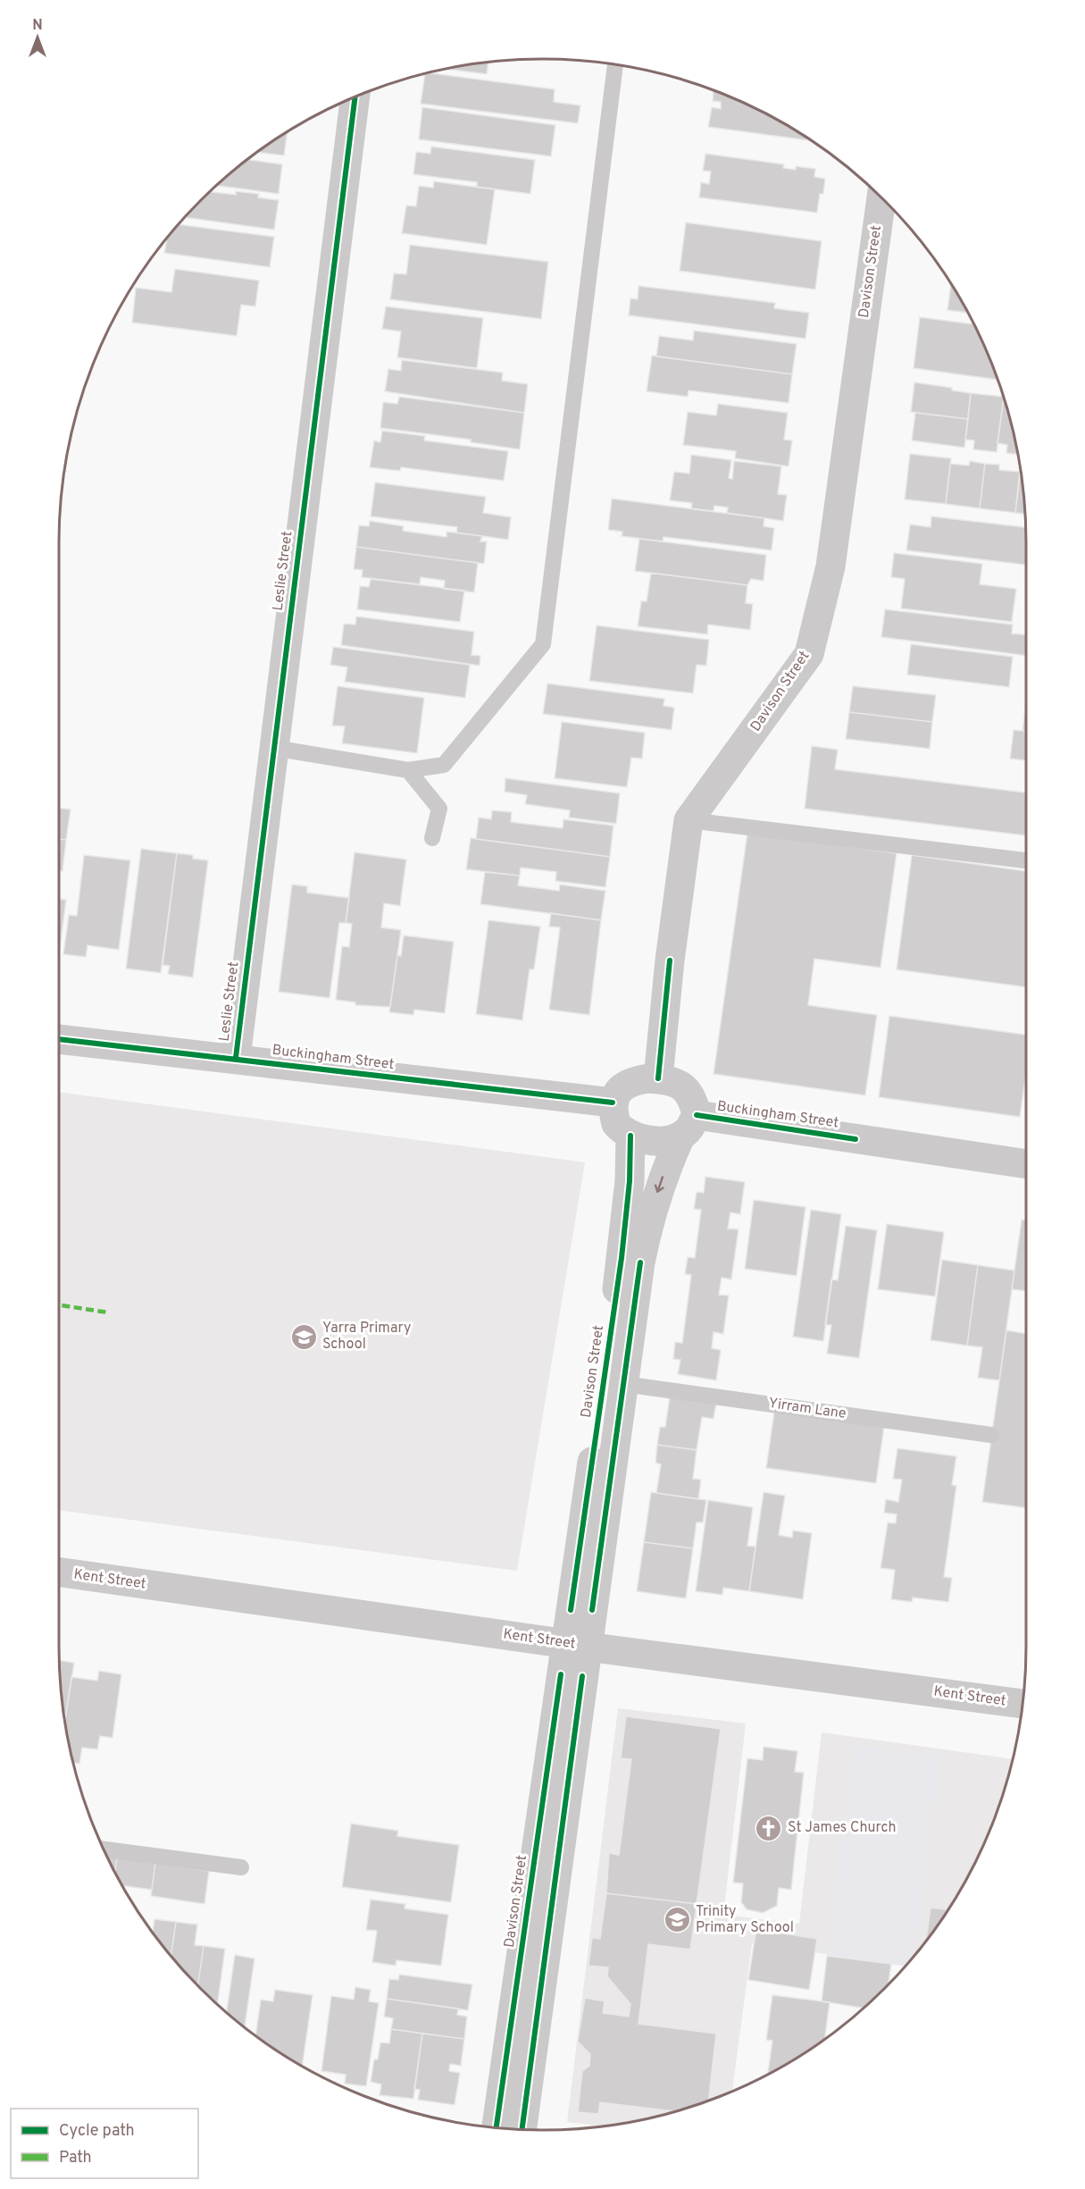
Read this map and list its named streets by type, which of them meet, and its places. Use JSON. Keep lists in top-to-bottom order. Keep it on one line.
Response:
{"streets":{"street":["Davison Street","Leslie Street","Buckingham Street","Kent Street"],"lane":["Yirram Lane"]},"crossings":[["Davison Street","Buckingham Street"],["Davison Street","Yirram Lane"],["Davison Street","Kent Street"],["Leslie Street","Buckingham Street"]],"places":{"school or university":["Yarra Primary School","Trinity Primary School"],"church":["St James Church"]},"legend":["Cycle path","Path"],"north":"top"}
